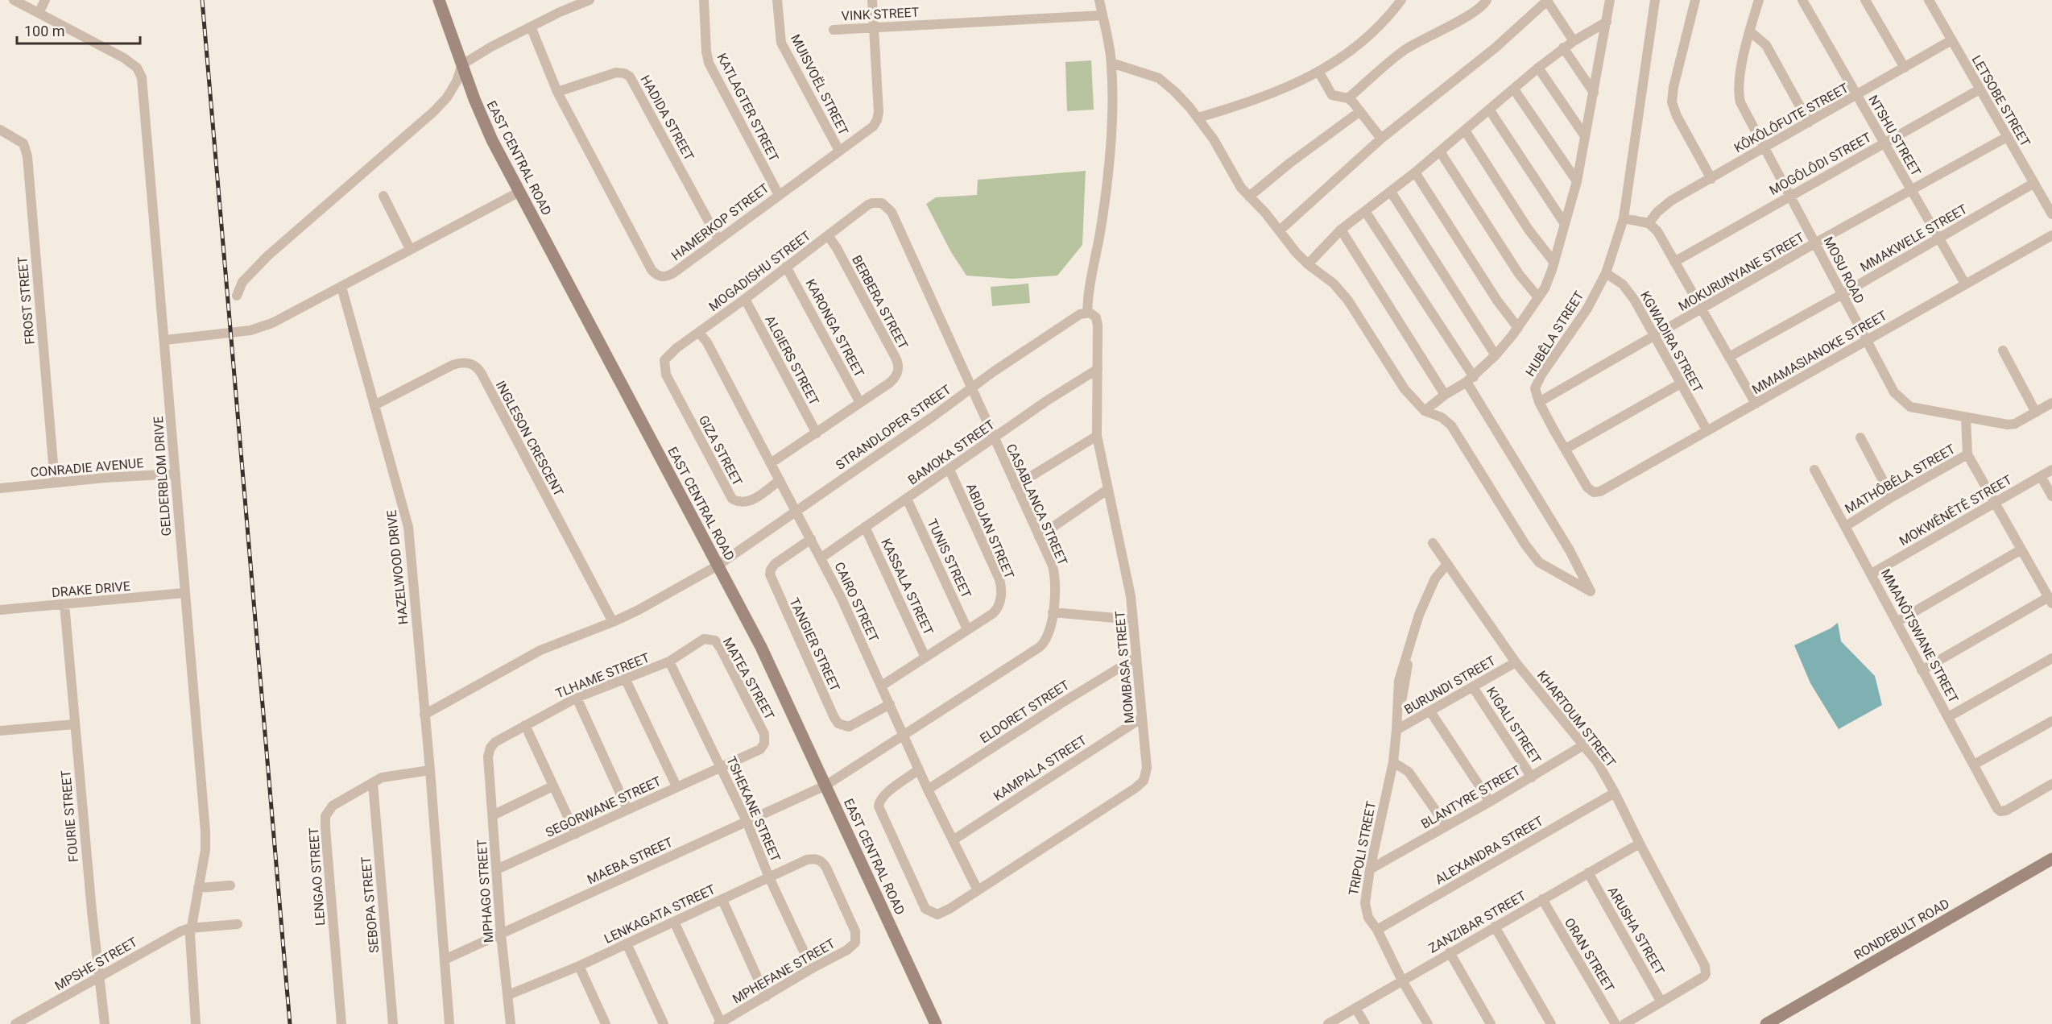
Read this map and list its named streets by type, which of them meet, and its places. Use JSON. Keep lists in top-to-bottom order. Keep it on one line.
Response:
{"streets":{"street":["VINK STREET","MUISVOËL STREET","LETSOBE STREET","KATLAGTER STREET","HADIDA STREET","KÔKÔLÔFUTE STREET","NTSHU STREET","EAST CENTRAL ROAD","MOGÔLÔDI STREET","HAMERKOP STREET","MMAKWELE STREET","MOSU ROAD","MOGADISHU STREET","MOKURUNYANE STREET","FROST STREET","BERBERA STREET","KARONGA STREET","HUBÊLA STREET","KGWADIRA STREET","MMAMASIANOKE STREET","ALGIERS STREET","STRANDLOPER STREET","INGLESON CRESCENT","GIZA STREET","BAMOKA STREET","CONRADIE AVENUE","GELDERBLOM DRIVE","MATHÔBÊLA STREET","CASABLANCA STREET","MOKWÊNÊTÊ STREET","ABIDJAN STREET","TUNIS STREET","HAZELWOOD DRIVE","KASSALA STREET","DRAKE DRIVE","CAIRO STREET","MMANÔTSWANE STREET","TANGIER STREET","MOMBASA STREET","TLHAME STREET","MATEA STREET","BURUNDI STREET","ELDORET STREET","KHARTOUM STREET","KIGALI STREET","KAMPALA STREET","BLANTYRE STREET","SEGORWANE STREET","TSHEKANE STREET","FOURIE STREET","TRIPOLI STREET","ALEXANDRA STREET","MAEBA STREET","LENGAO STREET","MPHAGO STREET","SEBOPA STREET","LENKAGATA STREET","ZANZIBAR STREET","RONDEBULT ROAD","ARUSHA STREET","ORAN STREET","MPSHE STREET","MPHEFANE STREET"]},"crossings":[["VINK STREET","HAMERKOP STREET"],["MUISVOËL STREET","HAMERKOP STREET"],["LETSOBE STREET","KÔKÔLÔFUTE STREET"],["LETSOBE STREET","MOGÔLÔDI STREET"],["LETSOBE STREET","MMAKWELE STREET"],["LETSOBE STREET","MOKURUNYANE STREET"],["KATLAGTER STREET","HAMERKOP STREET"],["HADIDA STREET","HAMERKOP STREET"],["KÔKÔLÔFUTE STREET","NTSHU STREET"],["KÔKÔLÔFUTE STREET","MOSU ROAD"],["NTSHU STREET","MOGÔLÔDI STREET"],["NTSHU STREET","MMAKWELE STREET"],["NTSHU STREET","MOKURUNYANE STREET"],["NTSHU STREET","MMAMASIANOKE STREET"],["EAST CENTRAL ROAD","STRANDLOPER STREET"],["EAST CENTRAL ROAD","CASABLANCA STREET"],["EAST CENTRAL ROAD","MAEBA STREET"],["MOGÔLÔDI STREET","MOSU ROAD"],["MMAKWELE STREET","MOSU ROAD"],["MOSU ROAD","MOKURUNYANE STREET"],["MOSU ROAD","MMAMASIANOKE STREET"],["MOGADISHU STREET","BERBERA STREET"],["MOGADISHU STREET","KARONGA STREET"],["MOGADISHU STREET","ALGIERS STREET"],["MOGADISHU STREET","GIZA STREET"],["MOGADISHU STREET","CASABLANCA STREET"],["MOGADISHU STREET","CAIRO STREET"],["MOKURUNYANE STREET","HUBÊLA STREET"],["MOKURUNYANE STREET","KGWADIRA STREET"],["FROST STREET","CONRADIE AVENUE"],["BERBERA STREET","KARONGA STREET"],["BERBERA STREET","ALGIERS STREET"],["BERBERA STREET","CAIRO STREET"],["HUBÊLA STREET","KGWADIRA STREET"],["KGWADIRA STREET","MMAMASIANOKE STREET"],["STRANDLOPER STREET","CASABLANCA STREET"],["STRANDLOPER STREET","CAIRO STREET"],["STRANDLOPER STREET","MOMBASA STREET"],["INGLESON CRESCENT","HAZELWOOD DRIVE"],["GIZA STREET","CAIRO STREET"],["BAMOKA STREET","CASABLANCA STREET"],["BAMOKA STREET","ABIDJAN STREET"],["BAMOKA STREET","TUNIS STREET"],["BAMOKA STREET","KASSALA STREET"],["BAMOKA STREET","CAIRO STREET"],["BAMOKA STREET","MOMBASA STREET"],["CONRADIE AVENUE","GELDERBLOM DRIVE"],["GELDERBLOM DRIVE","DRAKE DRIVE"],["GELDERBLOM DRIVE","MPSHE STREET"],["MATHÔBÊLA STREET","MMANÔTSWANE STREET"],["CASABLANCA STREET","CAIRO STREET"],["CASABLANCA STREET","MAEBA STREET"],["MOKWÊNÊTÊ STREET","MMANÔTSWANE STREET"],["ABIDJAN STREET","TUNIS STREET"],["ABIDJAN STREET","KASSALA STREET"],["ABIDJAN STREET","CAIRO STREET"],["HAZELWOOD DRIVE","MAEBA STREET"],["HAZELWOOD DRIVE","LENGAO STREET"],["DRAKE DRIVE","FOURIE STREET"],["CAIRO STREET","TANGIER STREET"],["CAIRO STREET","MOMBASA STREET"],["CAIRO STREET","ELDORET STREET"],["CAIRO STREET","KAMPALA STREET"],["MOMBASA STREET","ELDORET STREET"],["MOMBASA STREET","KAMPALA STREET"],["TLHAME STREET","MATEA STREET"],["TLHAME STREET","TSHEKANE STREET"],["TLHAME STREET","MPHAGO STREET"],["MATEA STREET","SEGORWANE STREET"],["MATEA STREET","TSHEKANE STREET"],["BURUNDI STREET","KHARTOUM STREET"],["BURUNDI STREET","KIGALI STREET"],["BURUNDI STREET","TRIPOLI STREET"],["KHARTOUM STREET","BLANTYRE STREET"],["KHARTOUM STREET","TRIPOLI STREET"],["KHARTOUM STREET","ALEXANDRA STREET"],["KHARTOUM STREET","ZANZIBAR STREET"],["KHARTOUM STREET","ARUSHA STREET"],["KIGALI STREET","BLANTYRE STREET"],["BLANTYRE STREET","TRIPOLI STREET"],["SEGORWANE STREET","TSHEKANE STREET"],["SEGORWANE STREET","MPHAGO STREET"],["TSHEKANE STREET","MAEBA STREET"],["TSHEKANE STREET","LENKAGATA STREET"],["TSHEKANE STREET","MPHEFANE STREET"],["FOURIE STREET","MPSHE STREET"],["TRIPOLI STREET","ALEXANDRA STREET"],["TRIPOLI STREET","ZANZIBAR STREET"],["MAEBA STREET","MPHAGO STREET"],["LENGAO STREET","SEBOPA STREET"],["MPHAGO STREET","LENKAGATA STREET"],["LENKAGATA STREET","MPHEFANE STREET"],["ZANZIBAR STREET","ARUSHA STREET"],["ZANZIBAR STREET","ORAN STREET"]],"scale_bar":"100 m"}
